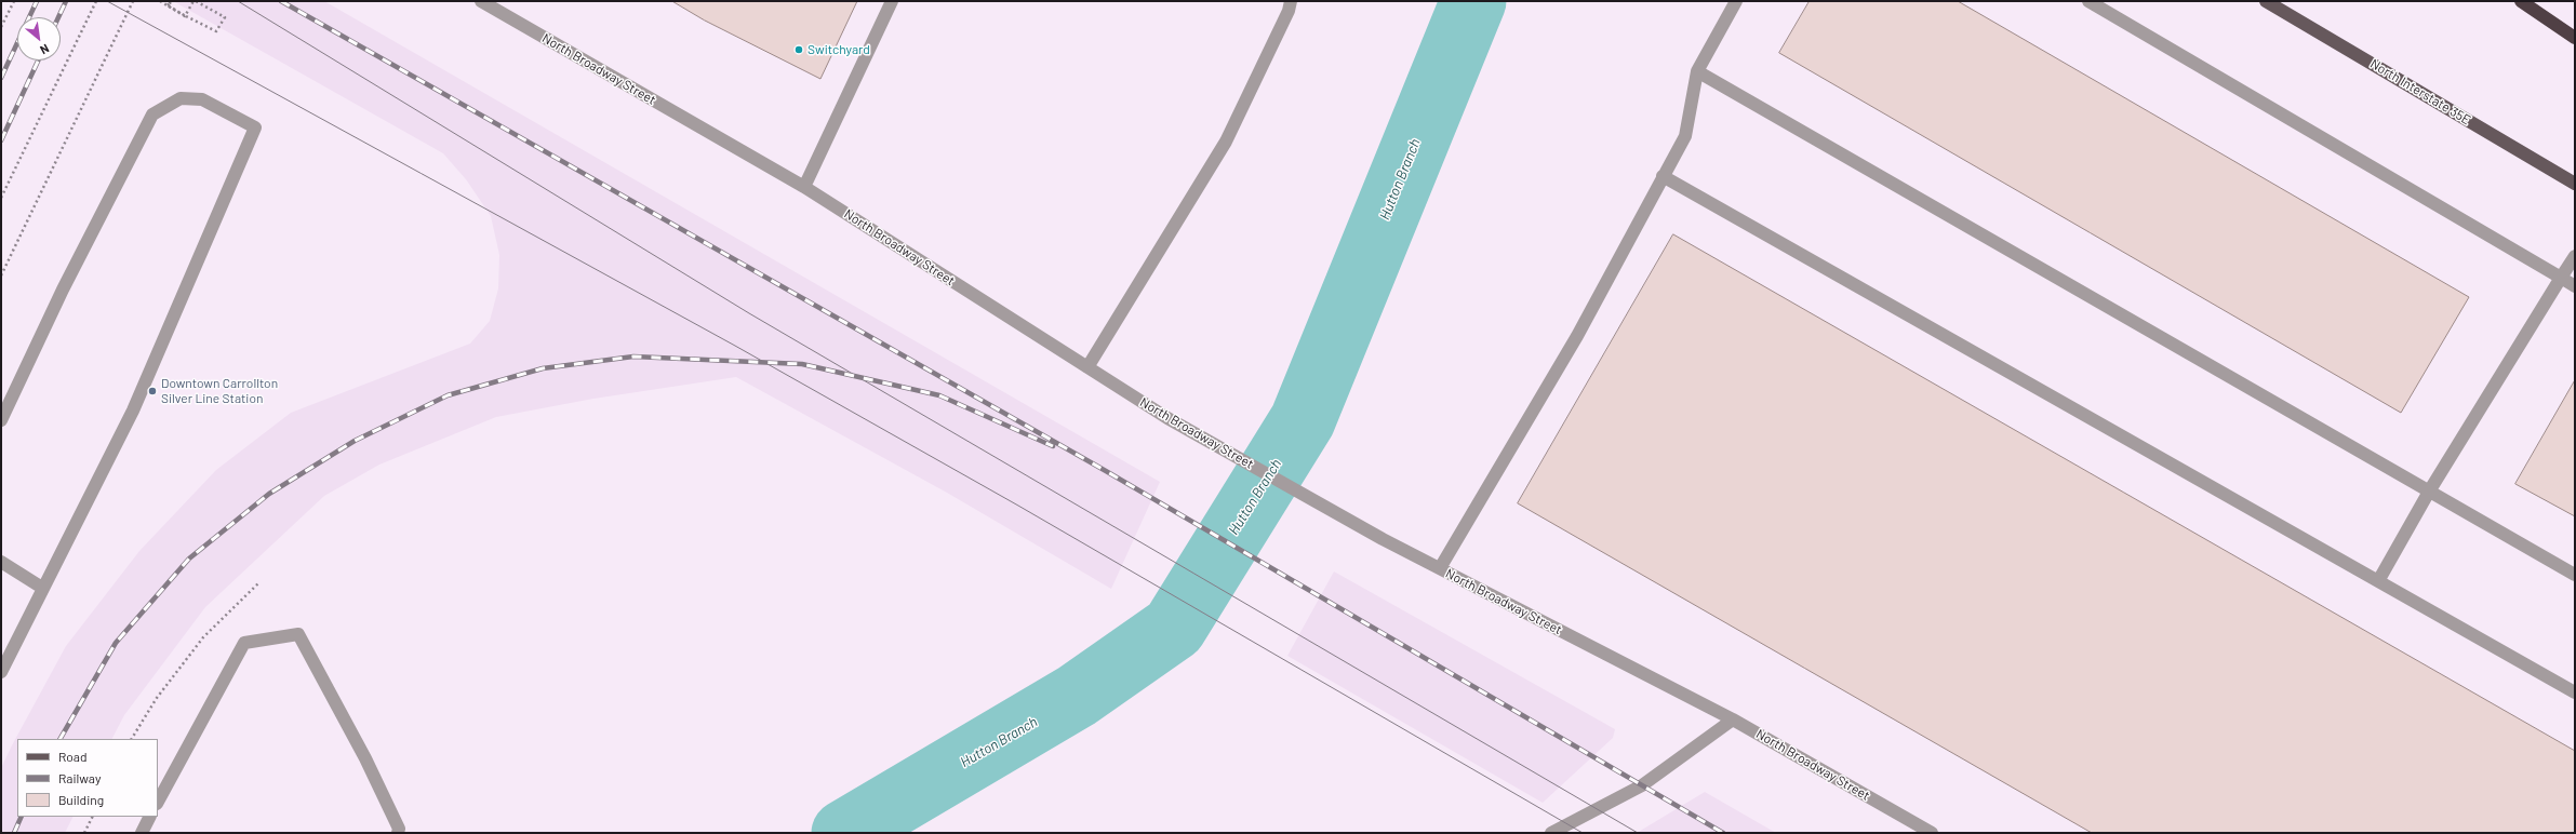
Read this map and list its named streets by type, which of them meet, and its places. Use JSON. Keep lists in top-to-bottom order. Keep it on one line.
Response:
{"streets":{"main road":["North Interstate 35E"],"street":["North Broadway Street"]},"water":["Hutton Branch"],"places":["Switchyard","Downtown Carrollton Silver Line Station"],"legend":["Road","Railway","Building"],"north":"bottom right"}
